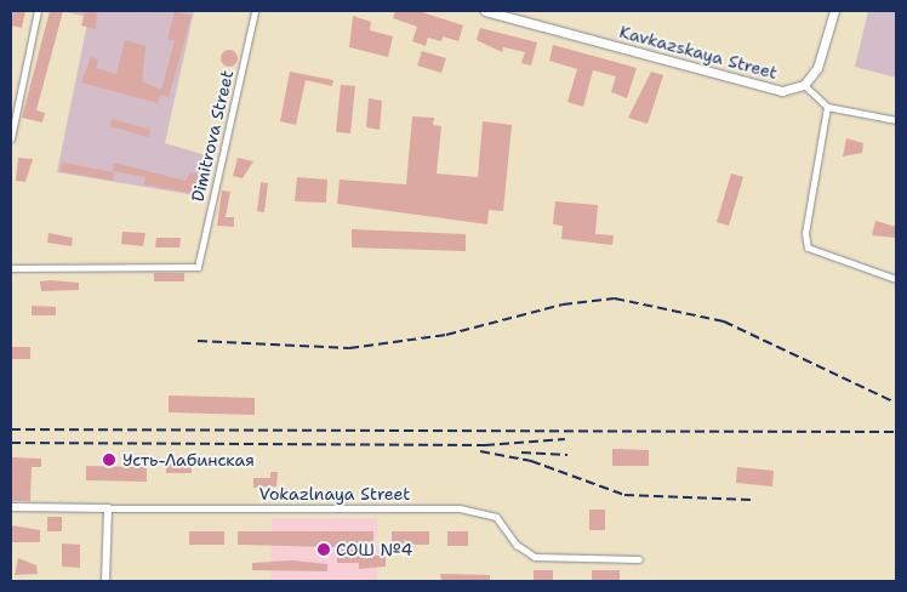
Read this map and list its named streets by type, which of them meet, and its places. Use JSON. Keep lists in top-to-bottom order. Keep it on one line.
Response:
{"streets":{"main road":["Kavkazskaya Street"],"street":["Dimitrova Street","Vokazlnaya Street"]},"places":["Усть-Лабинская","СОШ №4"]}
